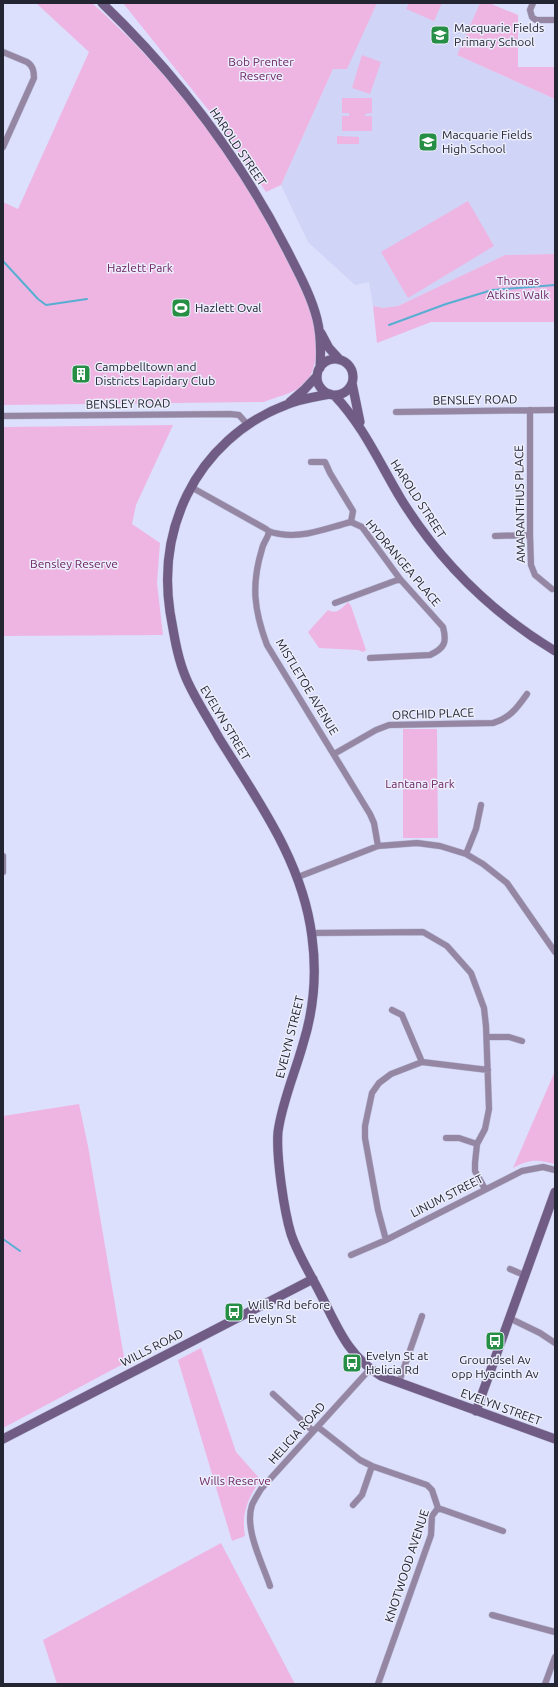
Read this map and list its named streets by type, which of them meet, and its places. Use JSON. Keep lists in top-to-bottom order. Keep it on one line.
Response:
{"streets":{"street":["HAROLD STREET","BENSLEY ROAD","AMARANTHUS PLACE","HYDRANGEA PLACE","MISTLETOE AVENUE","ORCHID PLACE","EVELYN STREET","LINUM STREET","WILLS ROAD","HELICIA ROAD","KNOTWOOD AVENUE"]},"crossings":[["HAROLD STREET","EVELYN STREET"],["BENSLEY ROAD","AMARANTHUS PLACE"],["BENSLEY ROAD","EVELYN STREET"],["MISTLETOE AVENUE","ORCHID PLACE"],["EVELYN STREET","WILLS ROAD"],["EVELYN STREET","HELICIA ROAD"],["HELICIA ROAD","KNOTWOOD AVENUE"]],"parks":["Bob Prenter Reserve","Hazlett Park","Thomas Atkins Walk","Bensley Reserve","Lantana Park","Wills Reserve"],"places":{"school or university":["Macquarie Fields Primary School","Macquarie Fields High School"],"sports":["Hazlett Oval"],"building":["Campbelltown and Districts Lapidary Club"],"bus stop":["Wills Rd before Evelyn St","Groundsel Av opp Hyacinth Av","Evelyn St at Helicia Rd"]}}
